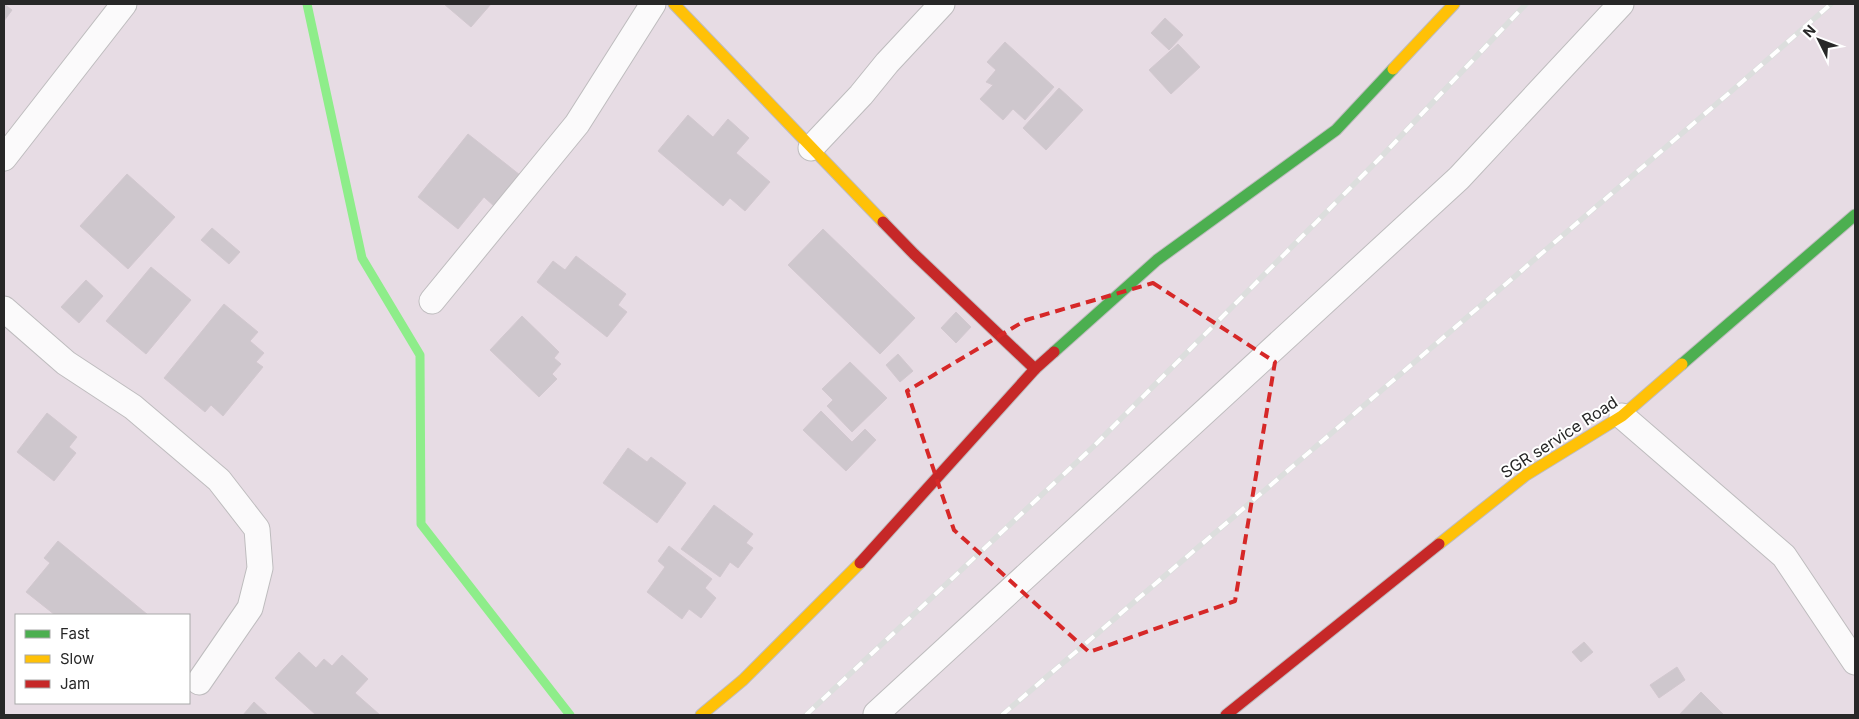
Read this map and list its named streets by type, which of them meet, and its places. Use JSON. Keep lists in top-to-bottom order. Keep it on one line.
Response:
{"streets":{"street":["SGR service Road"]},"legend":["Fast","Slow","Jam"],"north":"top left"}
